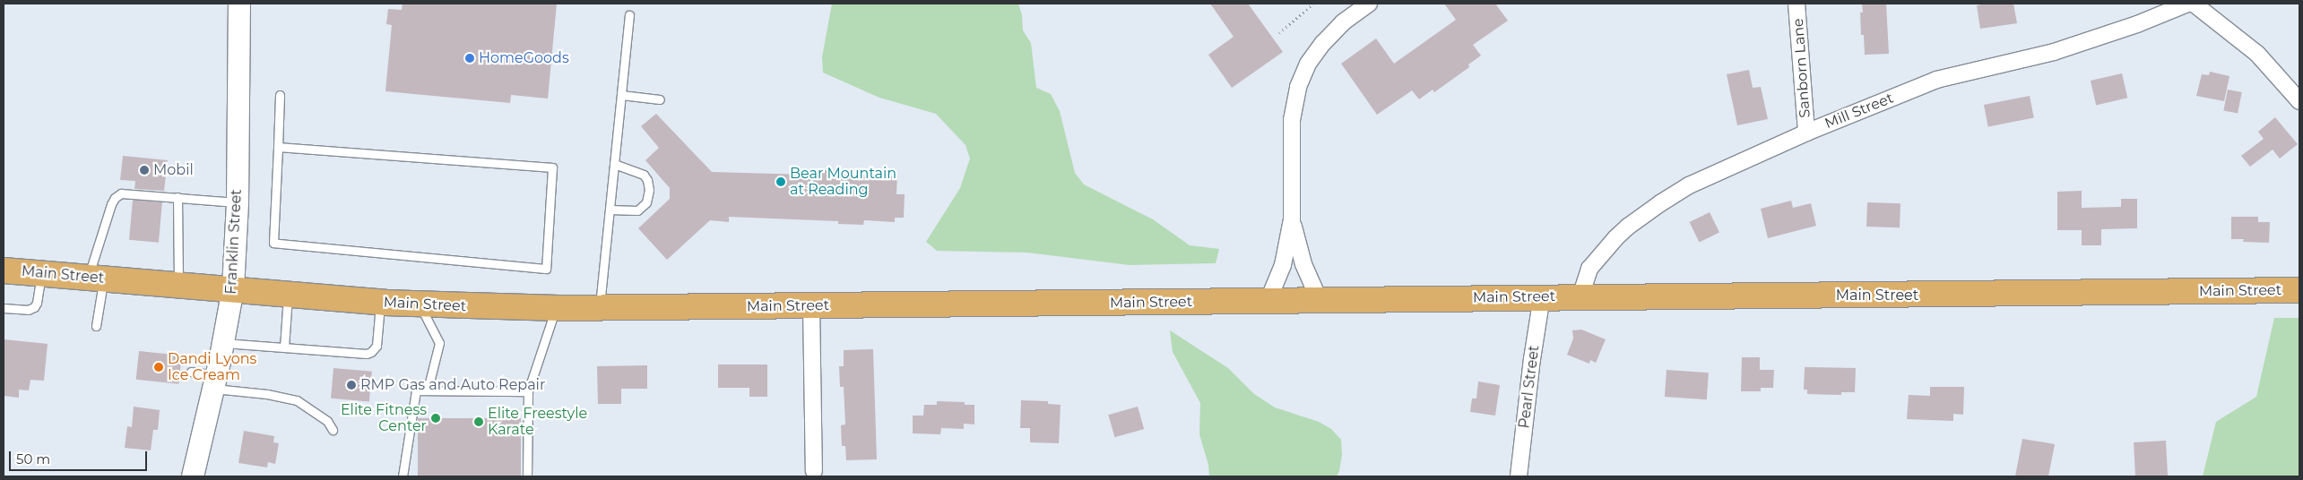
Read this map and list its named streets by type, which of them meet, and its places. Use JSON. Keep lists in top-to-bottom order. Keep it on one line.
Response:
{"streets":{"main road":["Franklin Street","Main Street"],"street":["Sanborn Lane","Mill Street","Pearl Street"]},"crossings":[["Sanborn Lane","Mill Street"],["Mill Street","Main Street"],["Franklin Street","Main Street"],["Main Street","Pearl Street"]],"places":["HomeGoods","Mobil","Bear Mountain at Reading","Dandi Lyons Ice Cream","RMP Gas and Auto Repair","Elite Fitness Center","Elite Freestyle Karate"],"scale_bar":"50 m"}
